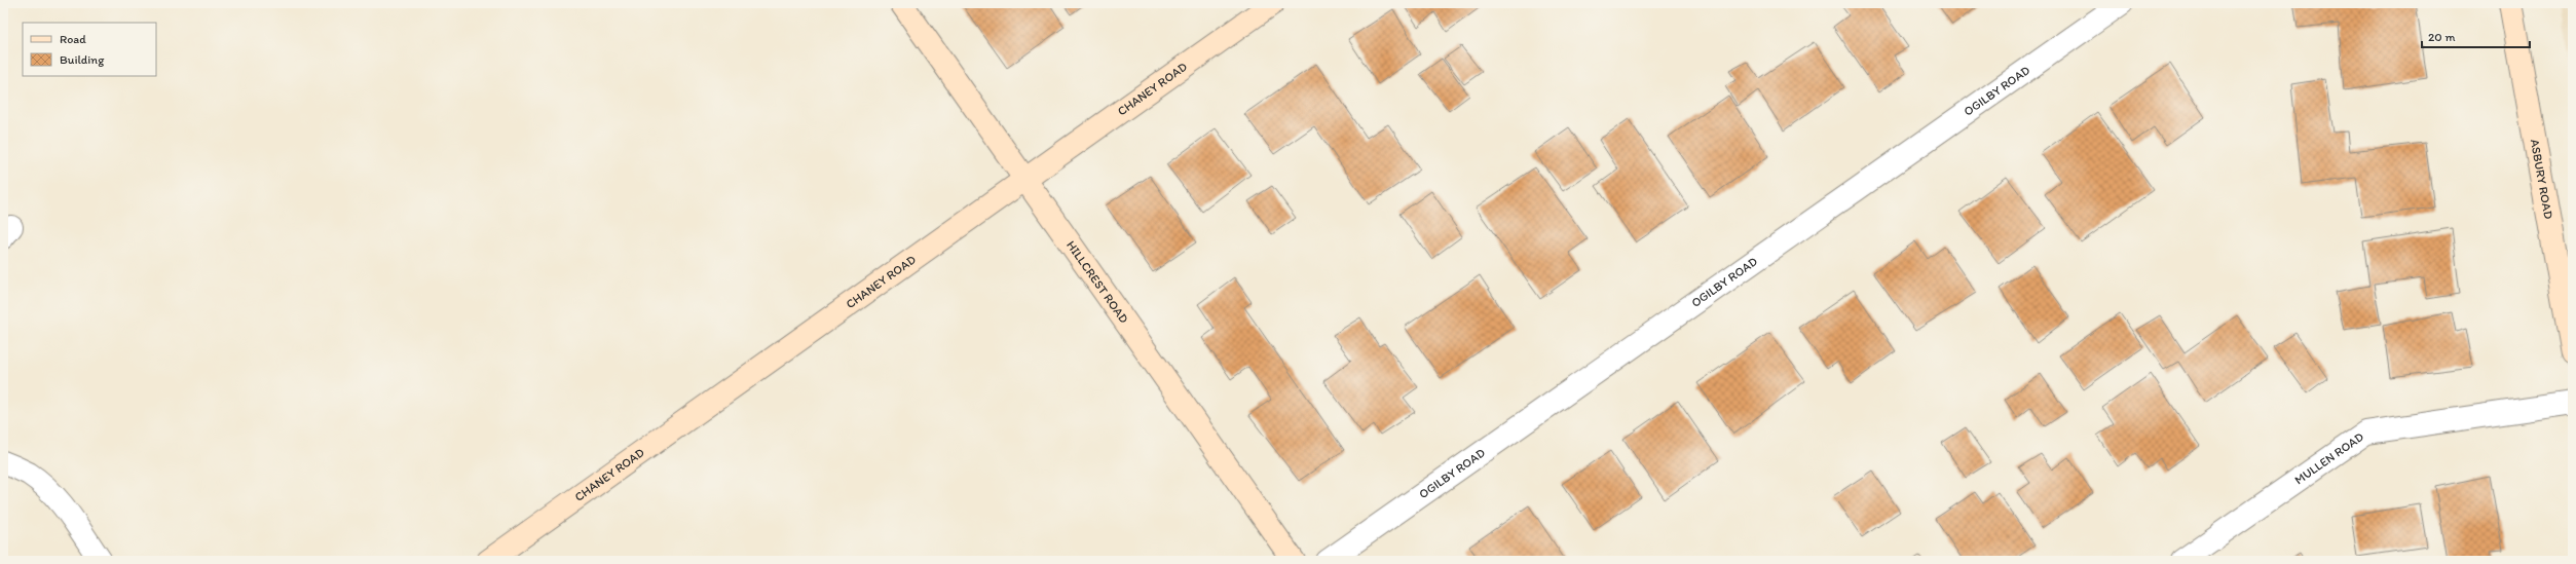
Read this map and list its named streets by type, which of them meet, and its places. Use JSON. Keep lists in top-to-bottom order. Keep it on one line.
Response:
{"streets":{"street":["CHANEY ROAD","OGILBY ROAD","ASBURY ROAD","HILLCREST ROAD","MULLEN ROAD"]},"crossings":[["CHANEY ROAD","HILLCREST ROAD"]],"legend":["Road","Building"],"scale_bar":"20 m"}
